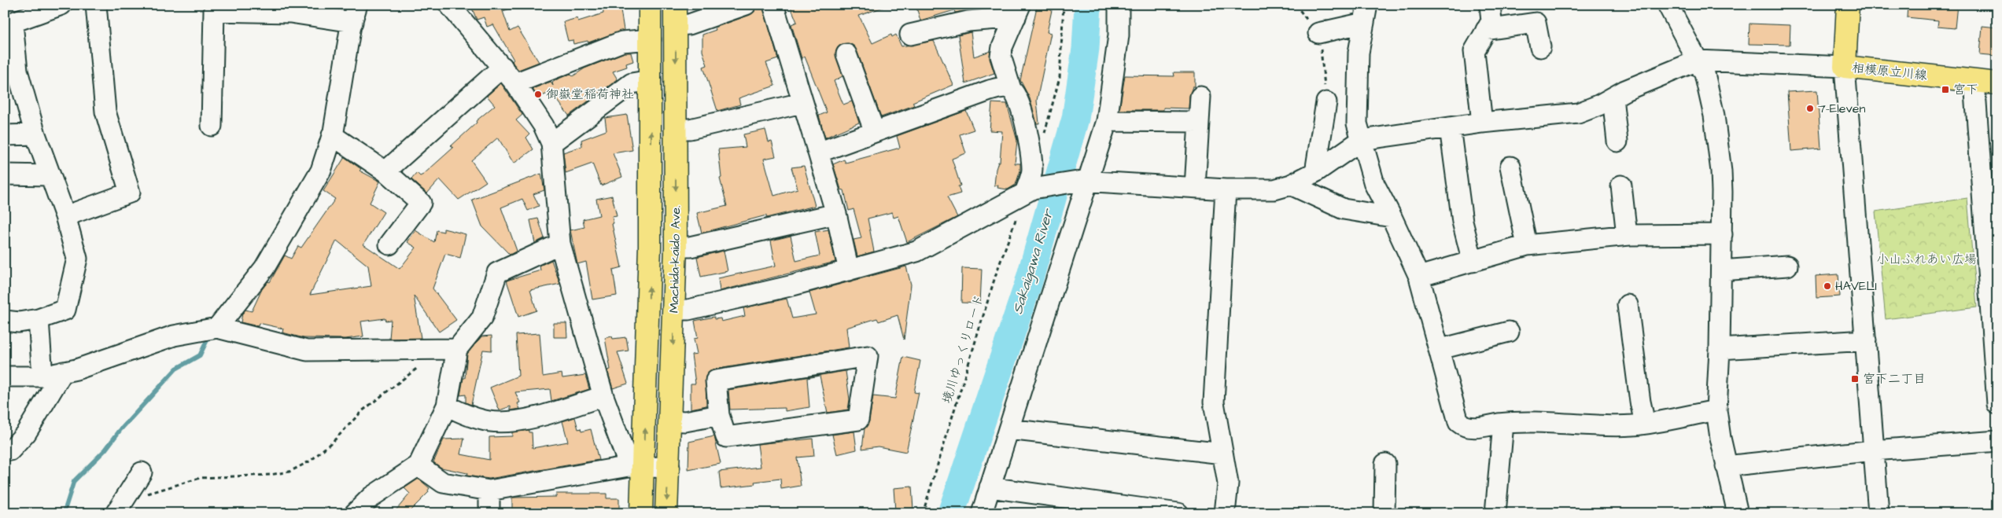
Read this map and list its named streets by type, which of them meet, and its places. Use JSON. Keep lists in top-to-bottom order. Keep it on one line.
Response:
{"streets":{"main road":["相模原立川線","Machida-kaido Ave."],"path":["境川ゆっくりロード"]},"water":["Sakaigawa River"],"parks":["小山ふれあい広場"],"places":{"transit":["宮下","宮下二丁目"],"other":["御嶽堂稲荷神社","7-Eleven","HAVELI"]}}
